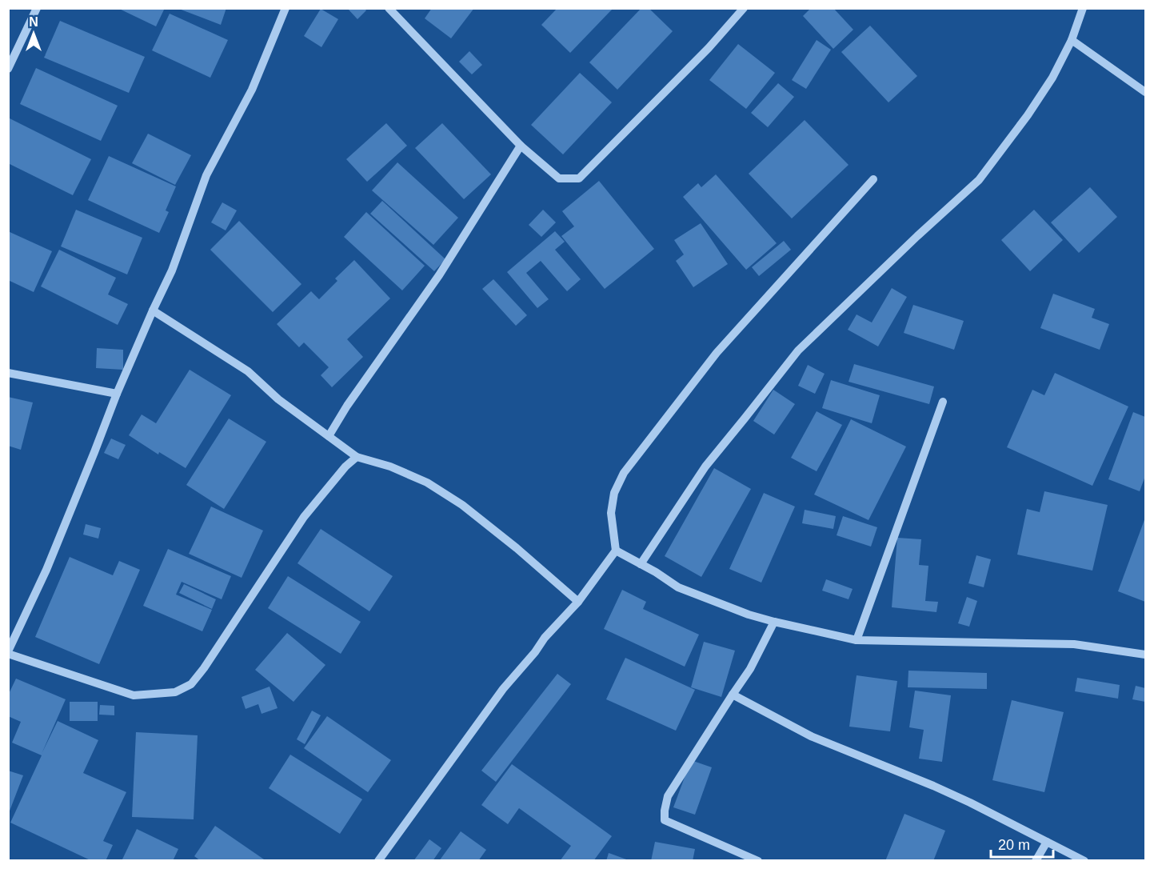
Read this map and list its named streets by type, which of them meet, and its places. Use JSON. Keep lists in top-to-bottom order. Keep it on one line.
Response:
{"scale_bar":"20 m","north":"top"}
